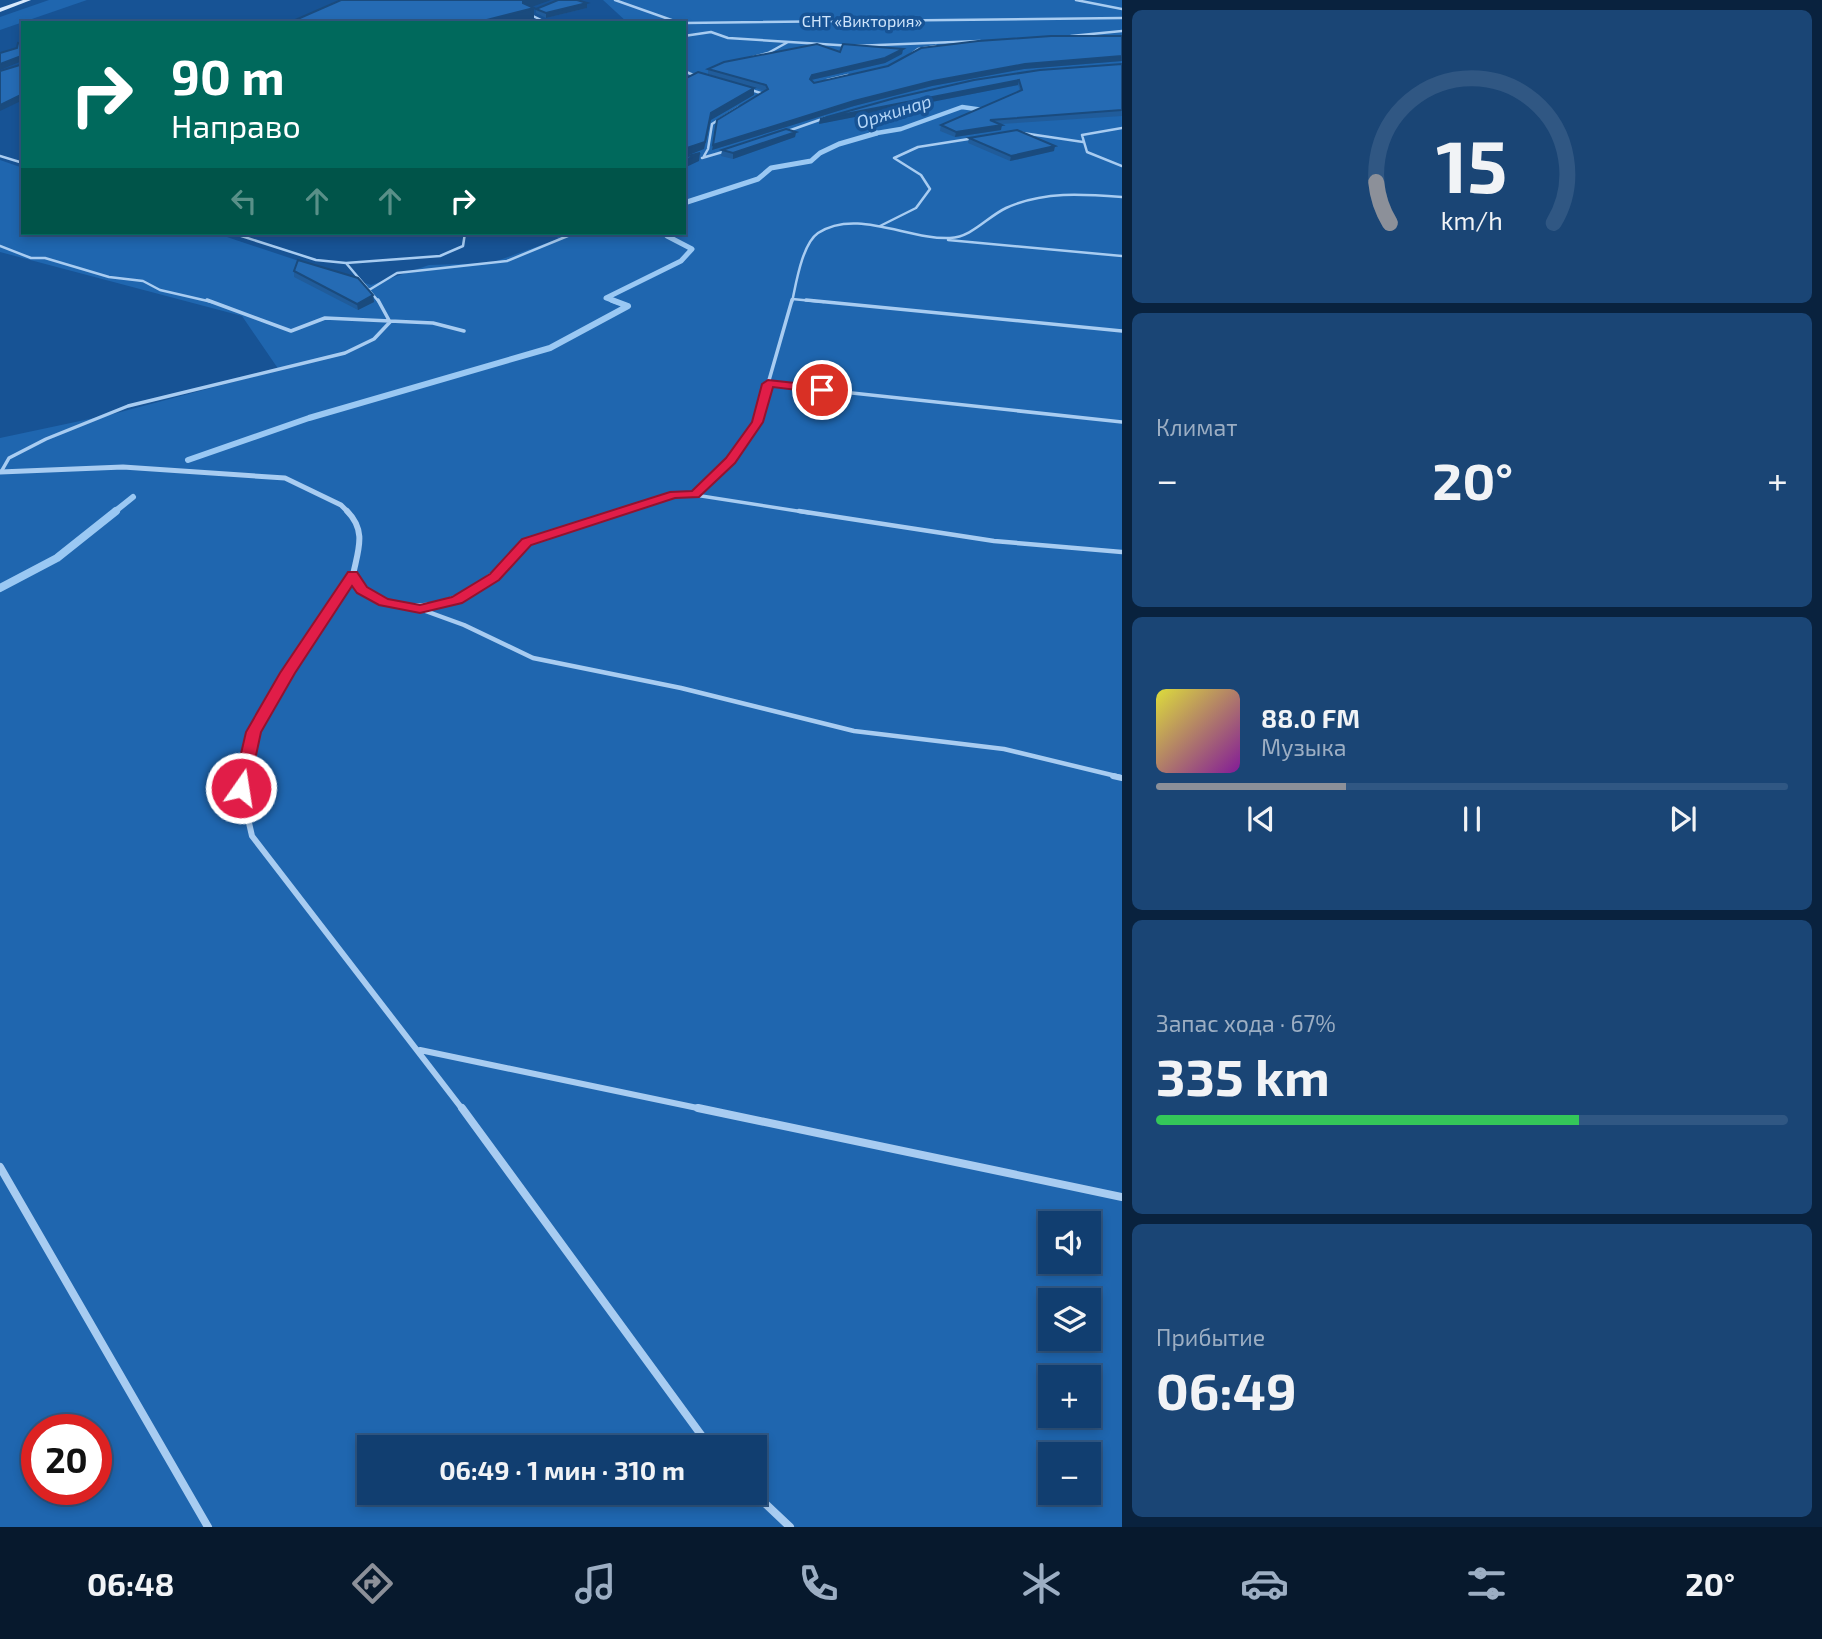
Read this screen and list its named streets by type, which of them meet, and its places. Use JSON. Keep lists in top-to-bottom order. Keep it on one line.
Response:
{"water":["Оржинар"],"parks":["СНТ «Виктория»"],"page":{"turn":["90 m","Направо"],"tile":["Климат",["Запас хода · 67%","335 km"],["Прибытие","06:49"]],"heat":["−","20°","+"],"song":["88.0 FM","Музыка"],"map_buttons":["+","−"],"limit":"20","trip":"06:49 · 1 мин · 310 m","tabs":["06:48","20°"],"gauge":["15","km/h"]}}
